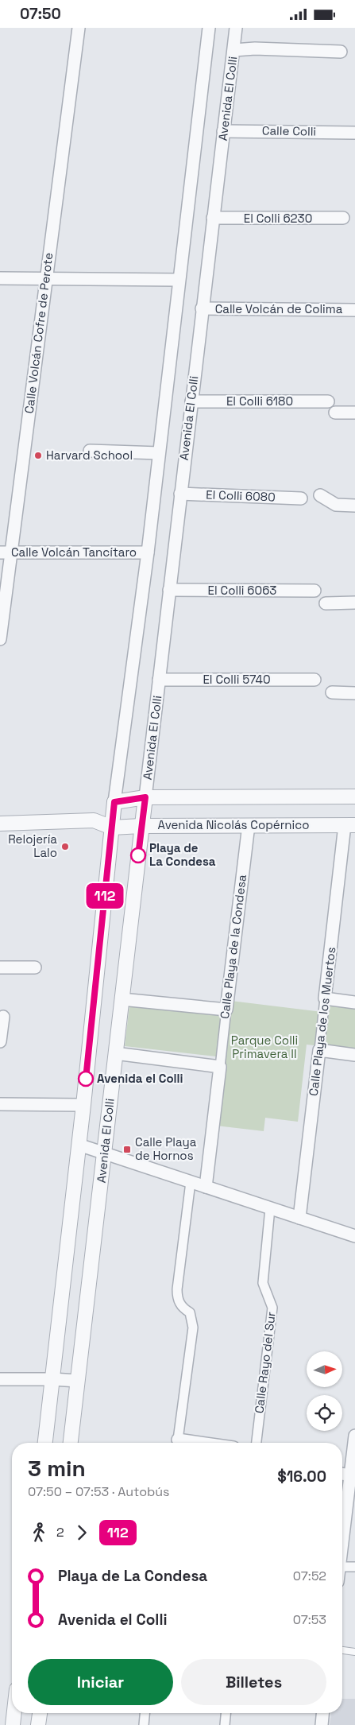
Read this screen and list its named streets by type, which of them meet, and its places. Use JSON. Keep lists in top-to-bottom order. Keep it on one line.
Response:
{"streets":{"street":["Avenida El Colli","Calle Colli","El Colli 6230","Calle Volcán de Colima","Calle Volcán Cofre de Perote","El Colli 6180","El Colli 6080","Calle Volcán Tancítaro","El Colli 6063","El Colli 5740","Avenida Nicolás Copérnico","Calle Playa de la Condesa","Calle Playa de los Muertos","Calle Rayo del Sur"]},"crossings":[["Avenida El Colli","Calle Colli"],["Avenida El Colli","El Colli 6230"],["Avenida El Colli","Calle Volcán de Colima"],["Avenida El Colli","El Colli 6180"],["Avenida El Colli","El Colli 6080"],["Avenida El Colli","El Colli 6063"],["Avenida El Colli","El Colli 5740"],["Avenida El Colli","Avenida Nicolás Copérnico"],["Calle Volcán Cofre de Perote","Calle Volcán Tancítaro"],["Avenida Nicolás Copérnico","Calle Playa de la Condesa"],["Avenida Nicolás Copérnico","Calle Playa de los Muertos"]],"parks":["Parque Colli Primavera II"],"places":{"other":["Harvard School","Relojería Lalo","Playa de La Condesa","Avenida el Colli"],"transit":["Calle Playa de Hornos"]},"lines":["bus line 112"],"north":"right","page":{"status":"07:50","on_map":"112","heading":["3 min","07:50 – 07:53 · Autobús","$16.00"],"legs":["2","112"],"list":[{"name":"Playa de La Condesa","value":"07:52"},{"name":"Avenida el Colli","value":"07:53"}],"buttons":["Iniciar","Billetes"]}}
